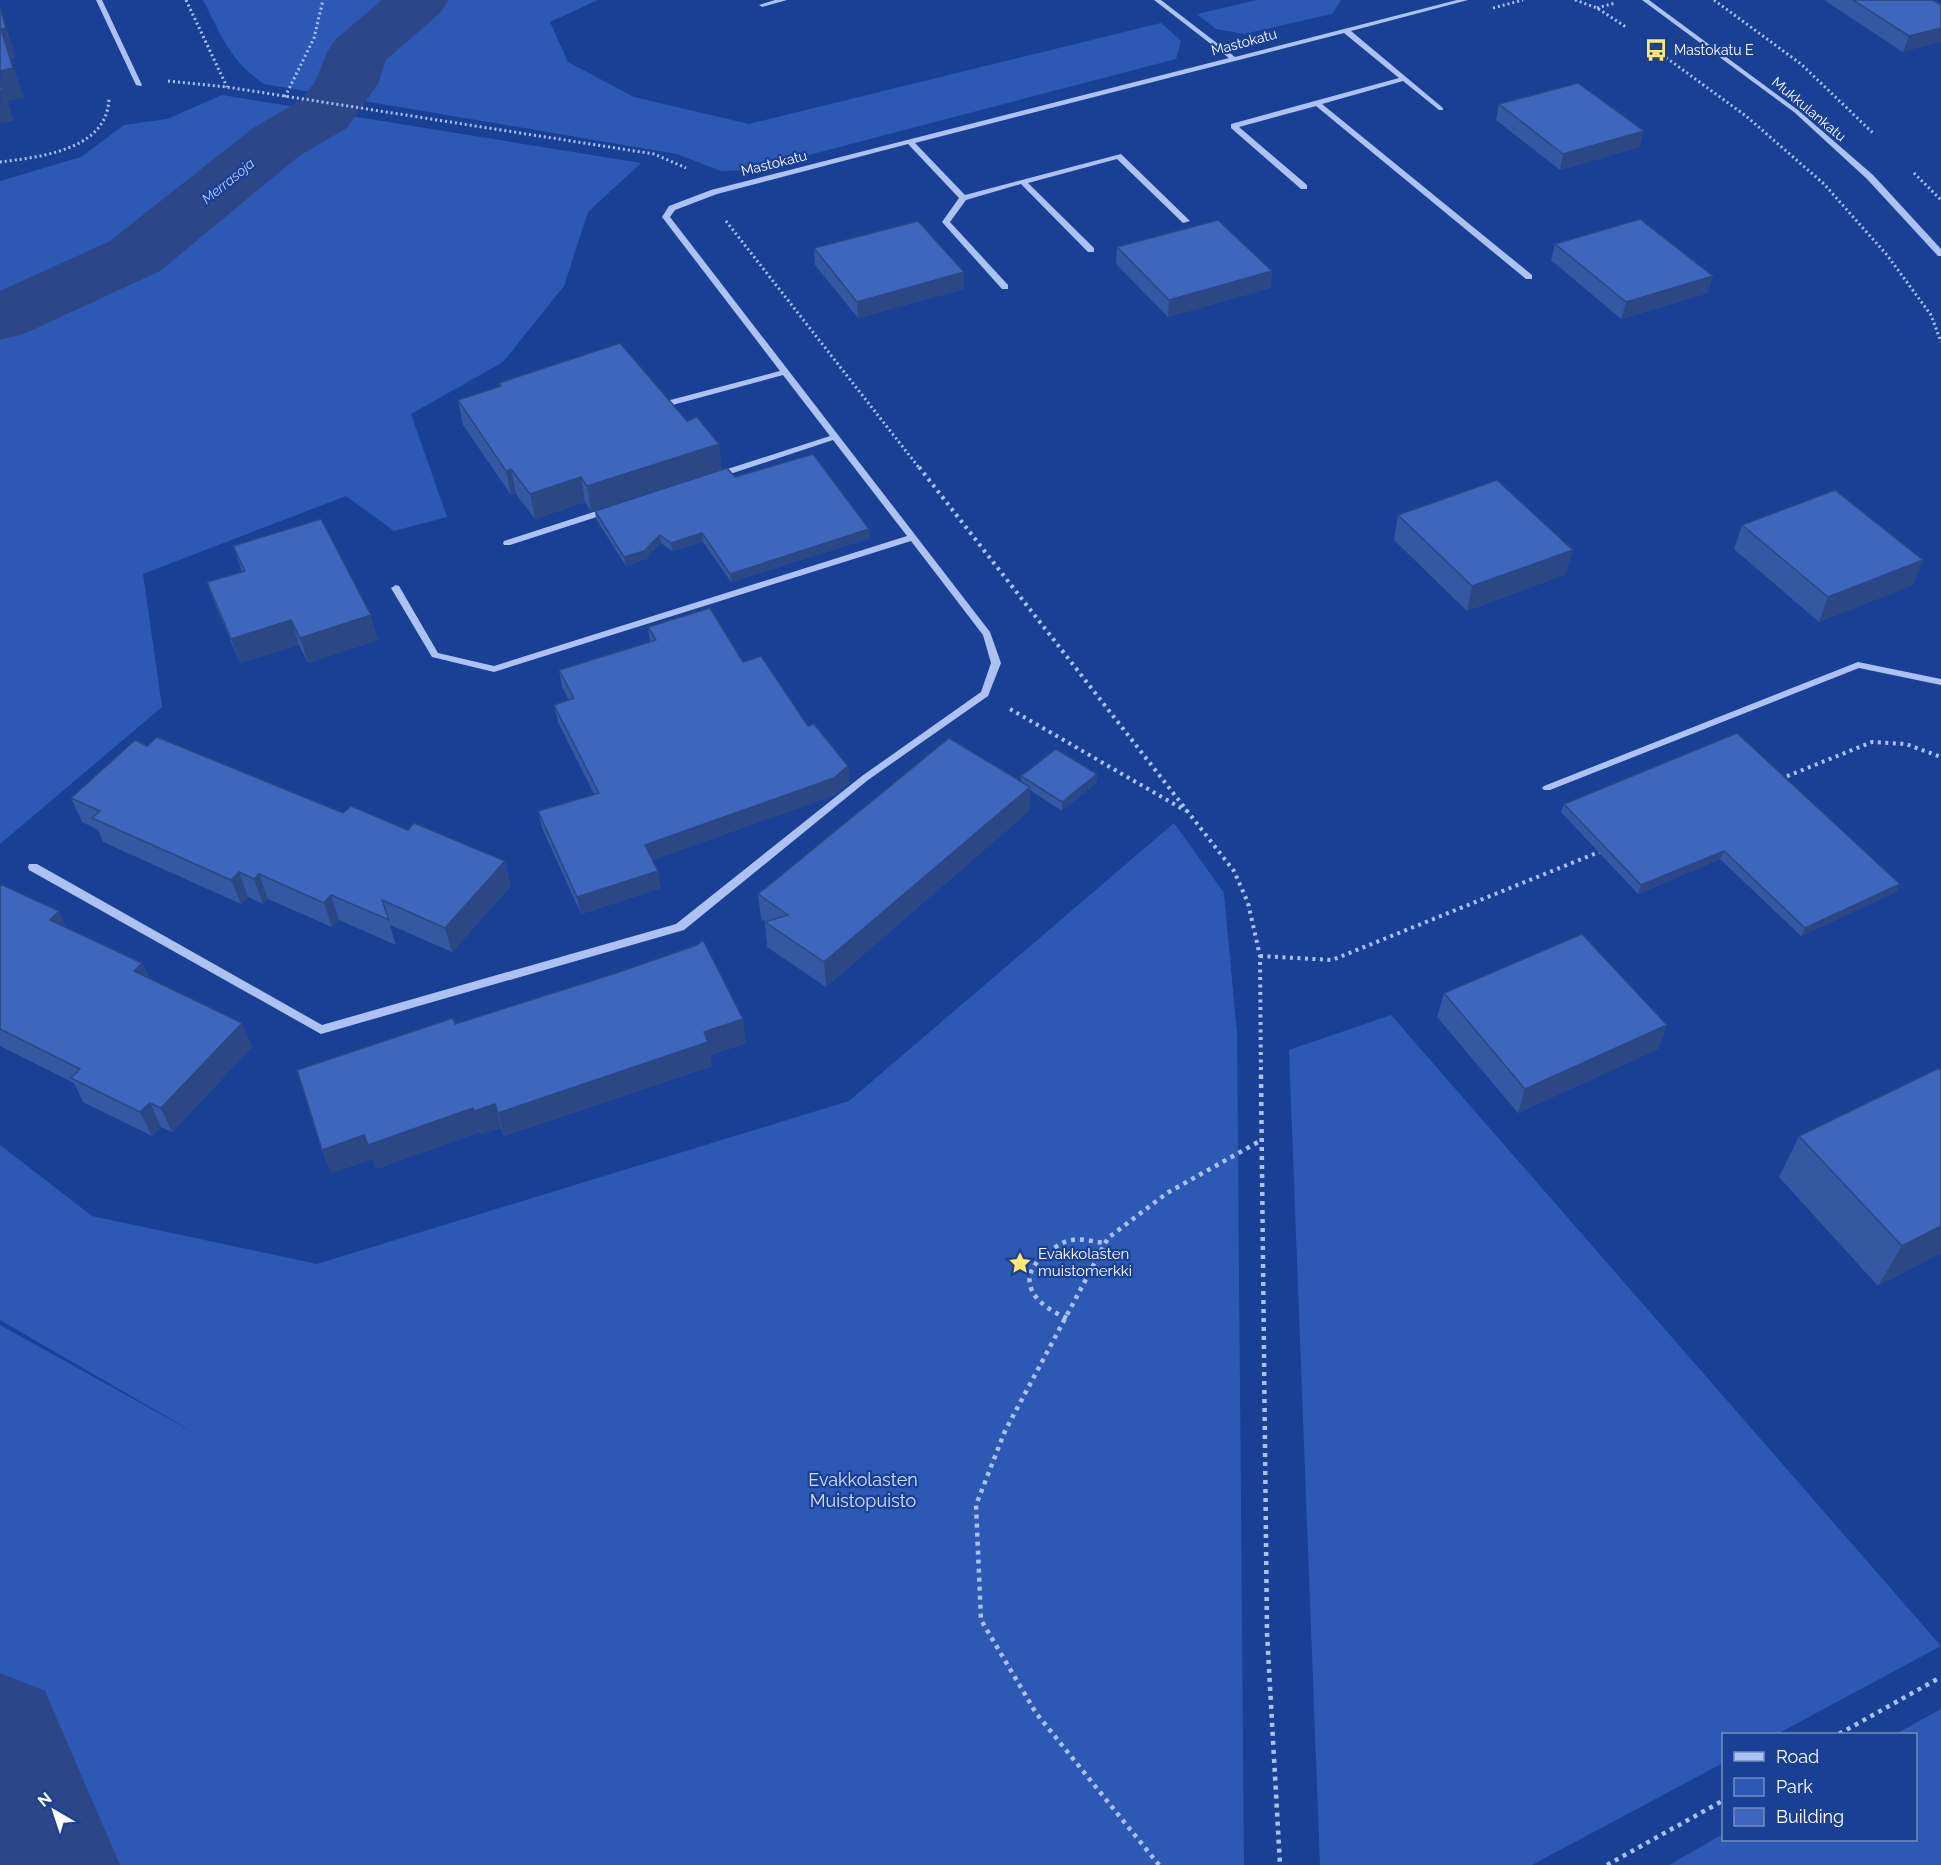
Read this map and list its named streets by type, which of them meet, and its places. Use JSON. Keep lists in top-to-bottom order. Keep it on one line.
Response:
{"streets":{"street":["Mastokatu","Mukkulankatu"]},"water":["Merrasoja"],"parks":["Evakkolasten Muistopuisto"],"places":{"bus stop":["Mastokatu E"],"place":["Evakkolasten muistomerkki"]},"legend":["Road","Park","Building"],"north":"top left"}
